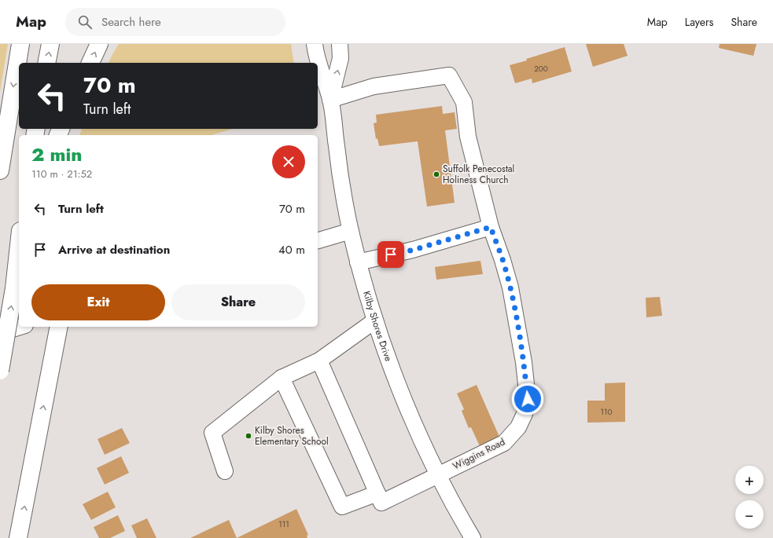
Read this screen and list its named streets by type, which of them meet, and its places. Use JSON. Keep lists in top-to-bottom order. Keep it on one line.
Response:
{"streets":{"street":["Kilby Shores Drive","Wiggins Road"]},"crossings":[["Kilby Shores Drive","Wiggins Road"]],"places":["Suffolk Penecostal Holiness Church","Kilby Shores Elementary School"],"house_numbers":["200","110","111"],"page":{"header":"Map","search":"Search here","nav":["Map","Layers","Share"],"turn":["70 m","Turn left"],"heading":["2 min","110 m · 21:52"],"list":[{"name":"Turn left","value":"70 m"},{"name":"Arrive at destination","value":"40 m"}],"buttons":["Exit","Share"],"map_buttons":["+","−"]}}
